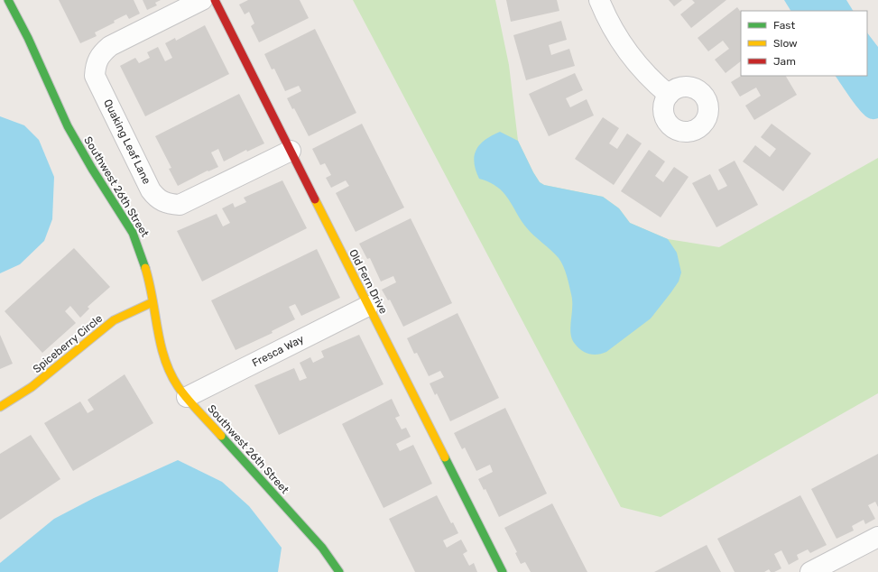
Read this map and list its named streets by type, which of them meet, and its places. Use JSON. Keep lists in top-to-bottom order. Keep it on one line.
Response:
{"streets":{"street":["Quaking Leaf Lane","Southwest 26th Street","Old Fern Drive","Spiceberry Circle","Fresca Way"]},"crossings":[["Quaking Leaf Lane","Old Fern Drive"],["Southwest 26th Street","Spiceberry Circle"],["Southwest 26th Street","Fresca Way"],["Old Fern Drive","Fresca Way"]],"legend":["Fast","Slow","Jam"]}
